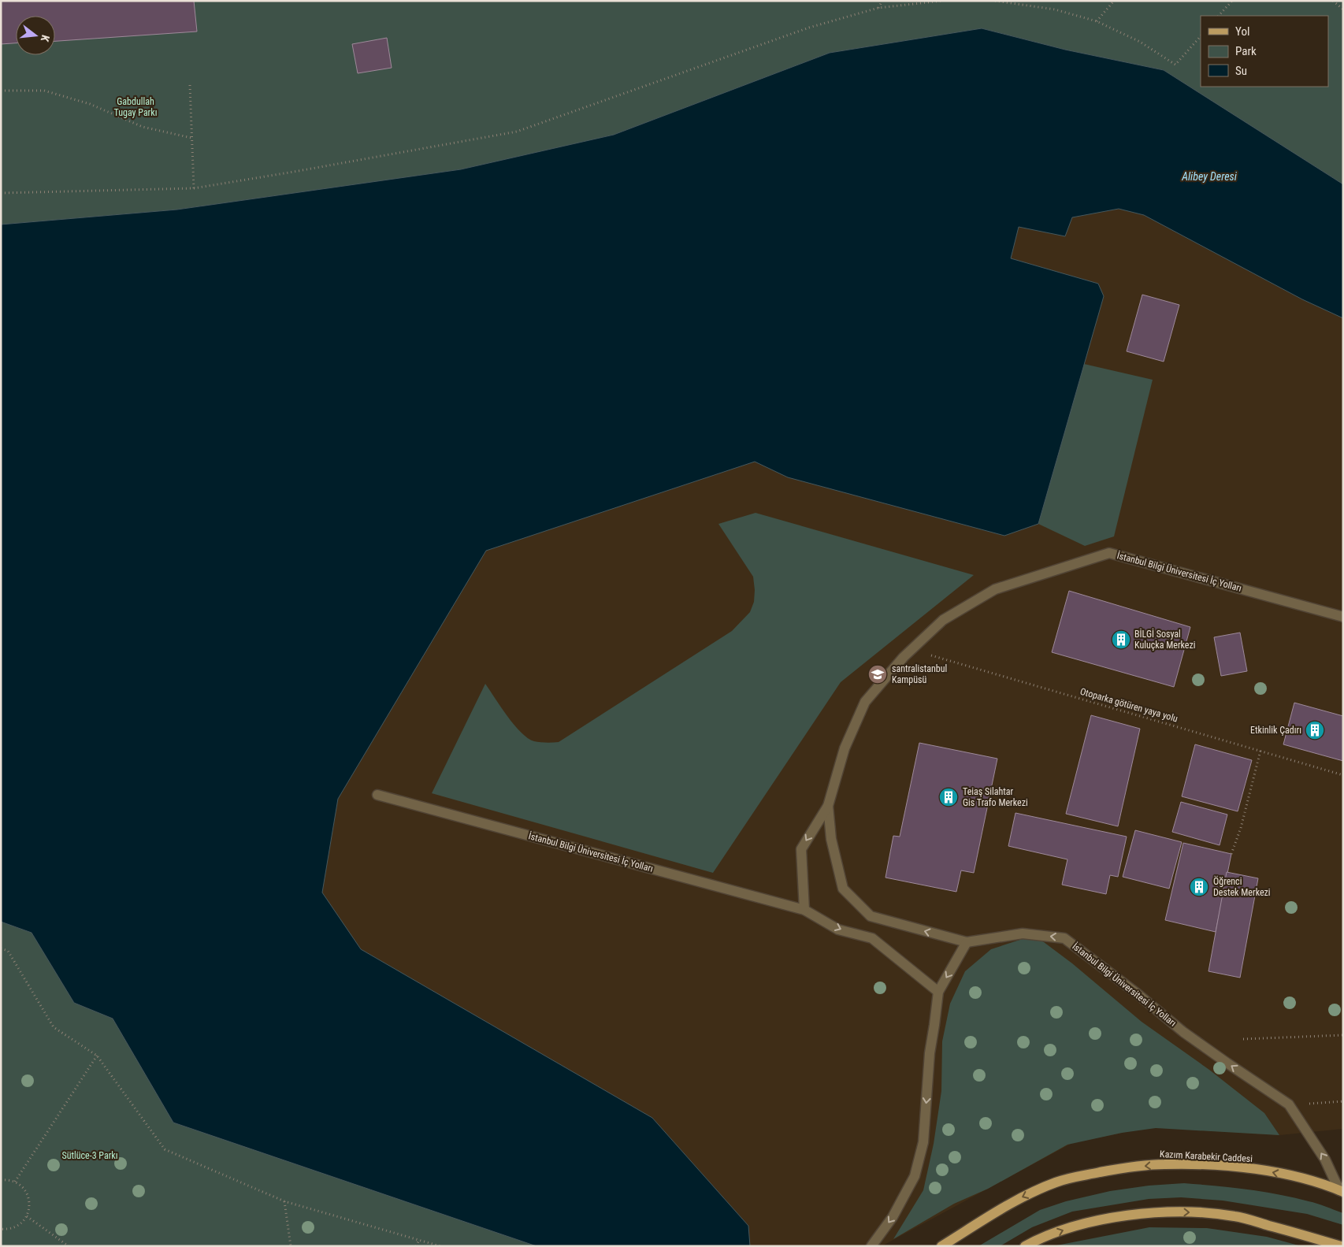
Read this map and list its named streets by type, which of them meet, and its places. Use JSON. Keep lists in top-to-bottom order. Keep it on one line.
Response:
{"streets":{"main road":["Kazım Karabekir Caddesi"],"lane":["İstanbul Bilgi Üniversitesi İç Yolları"],"path":["Otoparka götüren yaya yolu"]},"crossings":[["İstanbul Bilgi Üniversitesi İç Yolları","Otoparka götüren yaya yolu"],["İstanbul Bilgi Üniversitesi İç Yolları","Kazım Karabekir Caddesi"]],"water":["Alibey Deresi"],"parks":["Gabdullah Tugay Parkı","Sütlüce-3 Parkı"],"places":{"building":["BİLGİ Sosyal Kuluçka Merkezi","Etkinlik Çadırı","Teiaş Silahtar Gis Trafo Merkezi","Öğrenci Destek Merkezi"],"school or university":["santralistanbul Kampüsü"]},"legend":["Yol","Park","Su"],"north":"right"}
